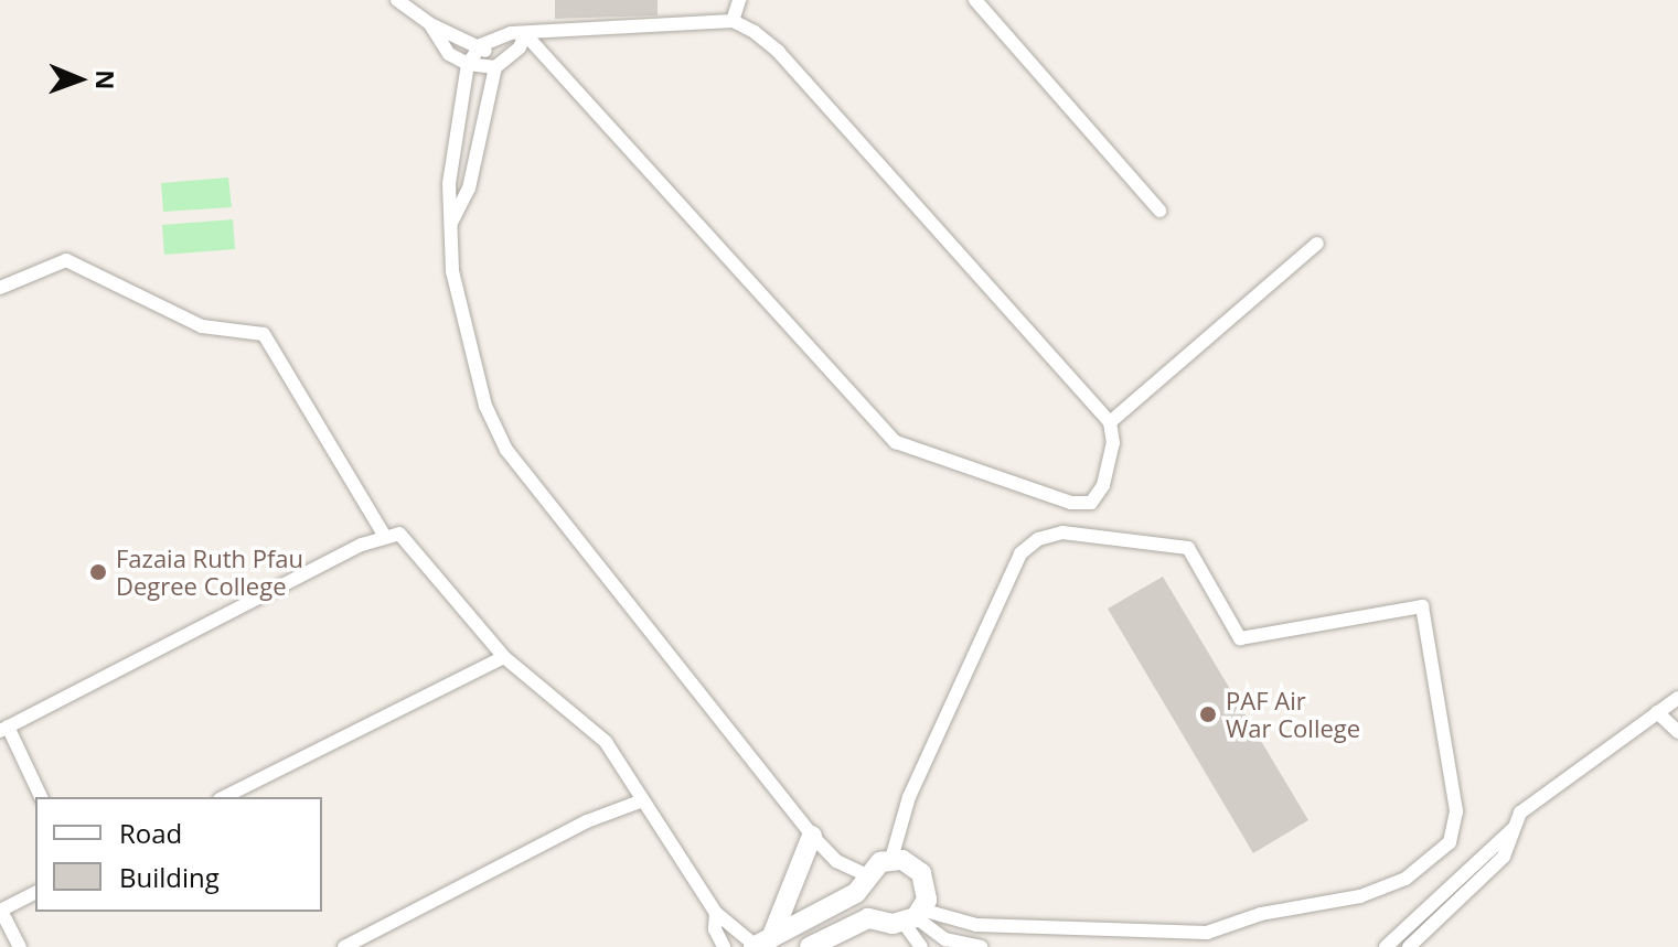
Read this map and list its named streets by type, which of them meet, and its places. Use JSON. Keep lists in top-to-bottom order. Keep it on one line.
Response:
{"places":["Fazaia Ruth Pfau Degree College","PAF Air War College"],"legend":["Road","Building"],"north":"right"}
